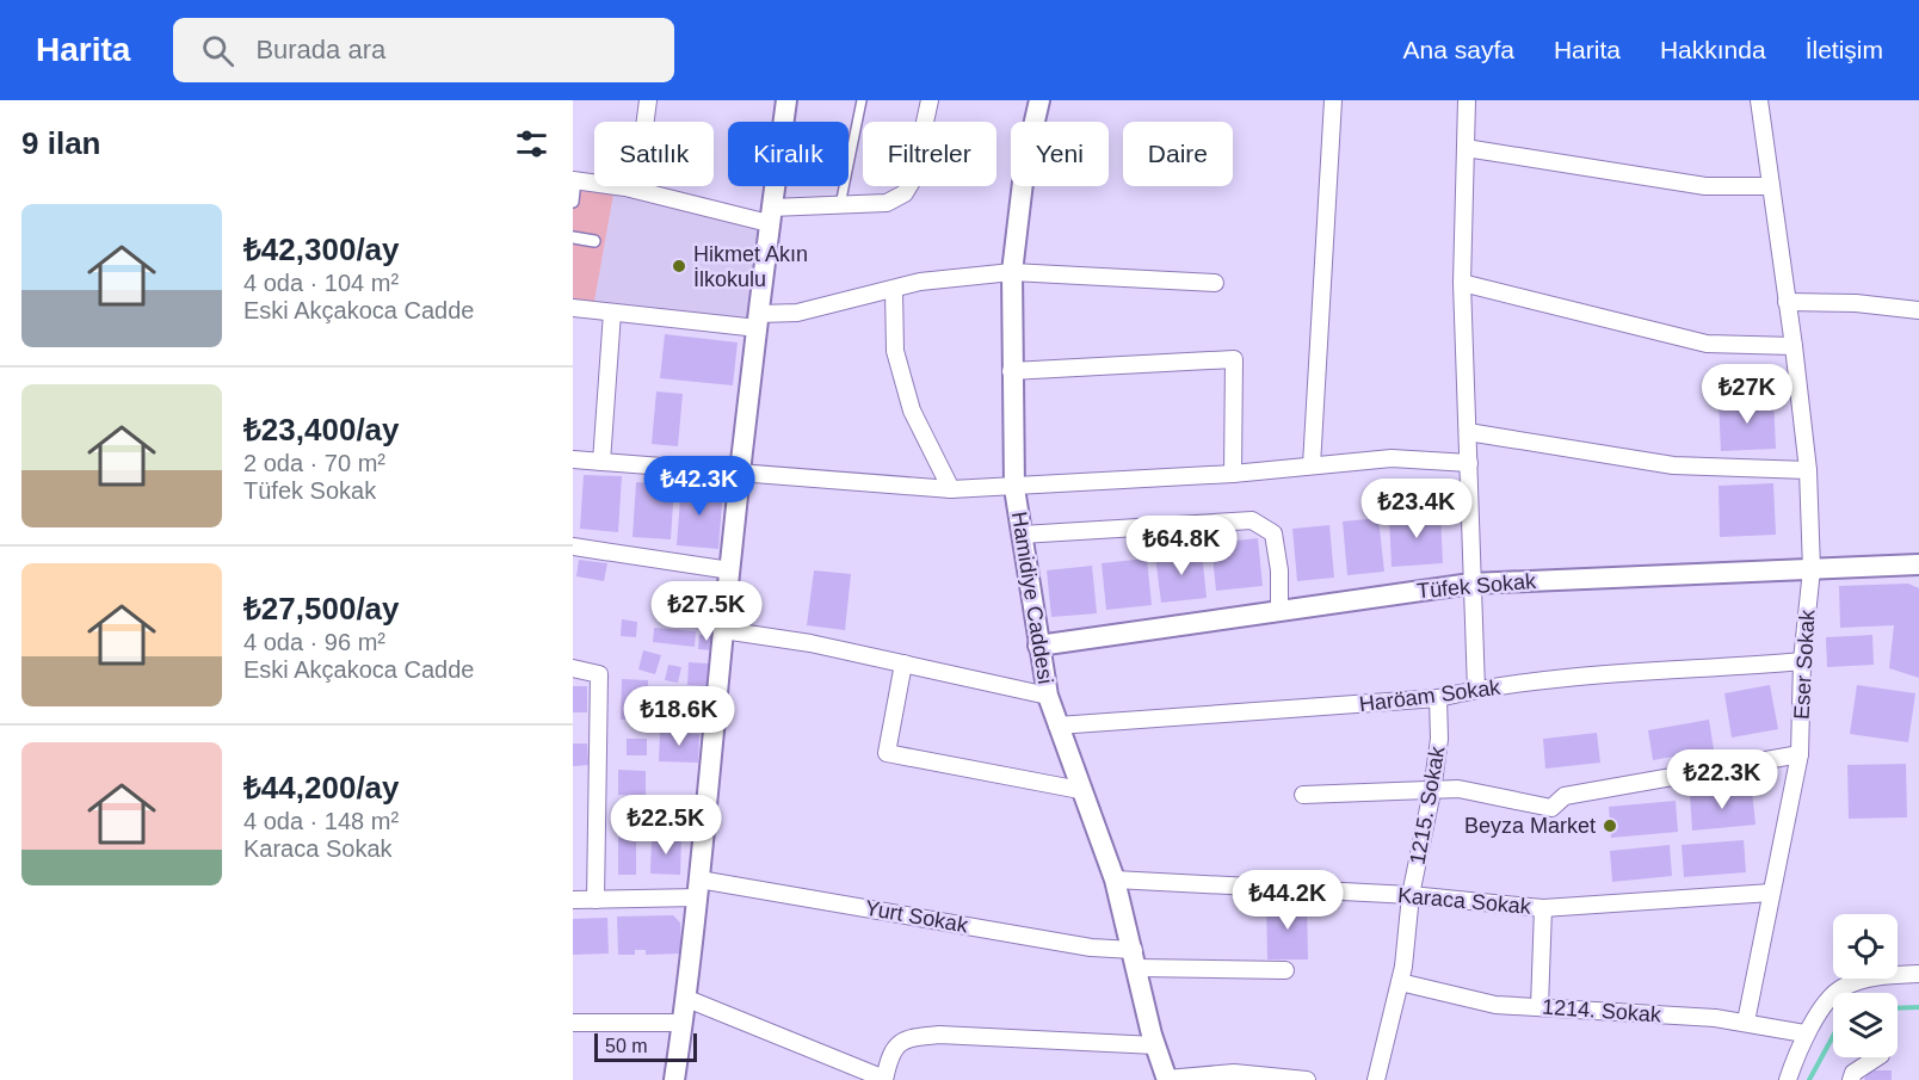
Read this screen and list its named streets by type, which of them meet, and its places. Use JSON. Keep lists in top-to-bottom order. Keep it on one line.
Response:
{"streets":{"street":["Tüfek Sokak","Hamidiye Caddesi","Eser Sokak","Haröam Sokak","1215. Sokak","Karaca Sokak","Yurt Sokak","1214. Sokak"]},"crossings":[["Tüfek Sokak","Hamidiye Caddesi"],["Tüfek Sokak","Eser Sokak"],["Hamidiye Caddesi","Haröam Sokak"],["Hamidiye Caddesi","Karaca Sokak"],["Hamidiye Caddesi","Yurt Sokak"],["Eser Sokak","Haröam Sokak"],["Eser Sokak","Karaca Sokak"],["Eser Sokak","1214. Sokak"],["Haröam Sokak","1215. Sokak"],["1215. Sokak","Karaca Sokak"],["1215. Sokak","1214. Sokak"]],"places":["Hikmet Akın İlkokulu","Beyza Market"],"scale_bar":"50 m","page":{"header":"Harita","search":"Burada ara","nav":["Ana sayfa","Harita","Hakkında","İletişim"],"heading":"9 ilan","chip":["Satılık","Kiralık","Filtreler","Yeni","Daire"],"list":[{"name":"₺42,300/ay","note":"4 oda · 104 m² · Eski Akçakoca Cadde"},{"name":"₺23,400/ay","note":"2 oda · 70 m² · Tüfek Sokak"},{"name":"₺27,500/ay","note":"4 oda · 96 m² · Eski Akçakoca Cadde"},{"name":"₺44,200/ay","note":"4 oda · 148 m² · Karaca Sokak"}],"price":["₺27K","₺42.3K","₺23.4K","₺64.8K","₺27.5K","₺18.6K","₺22.3K","₺22.5K","₺44.2K"],"scale":"50 m"}}
